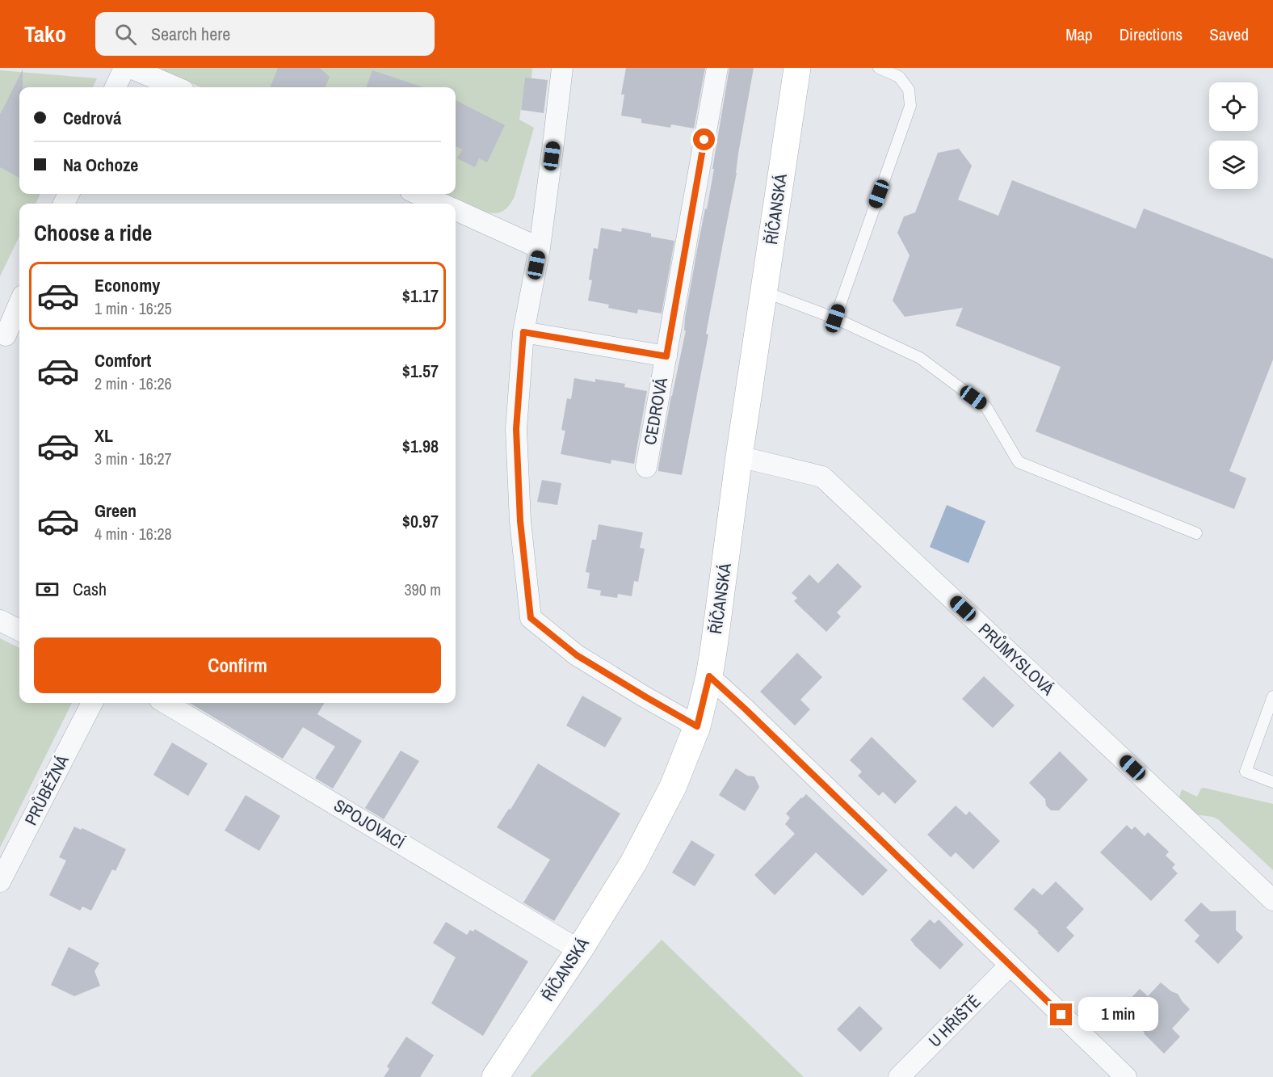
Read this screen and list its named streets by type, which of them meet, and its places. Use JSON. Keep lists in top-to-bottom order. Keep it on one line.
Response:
{"streets":{"main road":["ŘÍČANSKÁ"],"street":["CEDROVÁ","PRŮMYSLOVÁ","PRŮBĚŽNÁ","SPOJOVACÍ","U HŘIŠTĚ"]},"crossings":[["ŘÍČANSKÁ","PRŮMYSLOVÁ"],["ŘÍČANSKÁ","SPOJOVACÍ"]],"page":{"header":"Tako","search":"Search here","nav":["Map","Directions","Saved"],"banner":["Cedrová","Na Ochoze"],"heading":"Choose a ride","list":[{"name":"Economy","note":"1 min · 16:25","value":"$1.17"},{"name":"Comfort","note":"2 min · 16:26","value":"$1.57"},{"name":"XL","note":"3 min · 16:27","value":"$1.98"},{"name":"Green","note":"4 min · 16:28","value":"$0.97"}],"pay":["Cash","390 m"],"buttons":"Confirm","bubble":"1 min"}}
